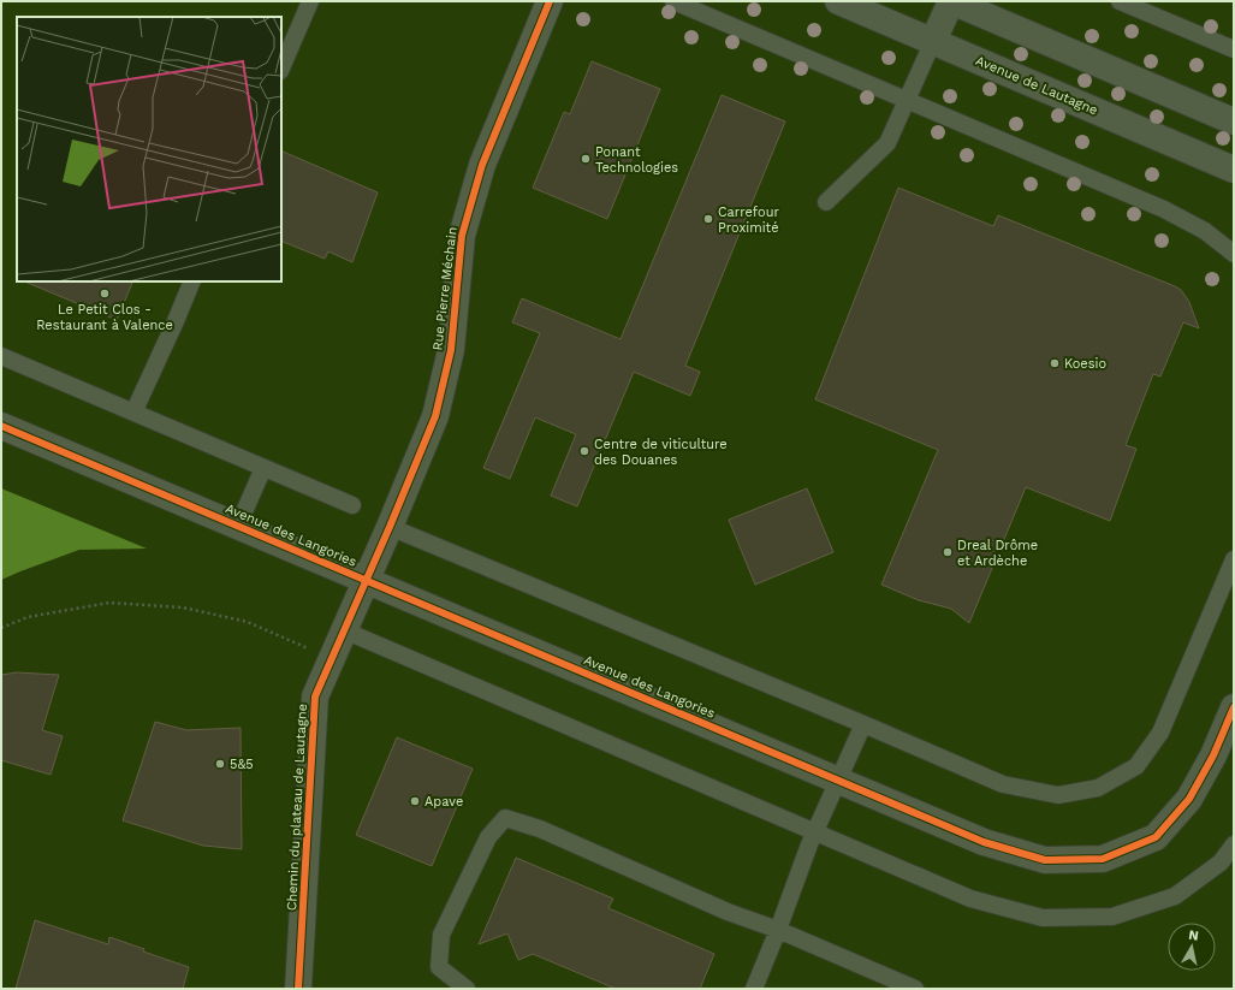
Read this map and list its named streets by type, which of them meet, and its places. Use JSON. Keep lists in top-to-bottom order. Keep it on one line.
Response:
{"streets":{"street":["Avenue de Lautagne","Rue Pierre Méchain","Avenue des Langories","Chemin du plateau de Lautagne"]},"crossings":[["Rue Pierre Méchain","Avenue des Langories"],["Rue Pierre Méchain","Chemin du plateau de Lautagne"],["Avenue des Langories","Chemin du plateau de Lautagne"]],"places":["Ponant Technologies","Carrefour Proximité","Le Petit Clos - Restaurant à Valence","Koesio","Centre de viticulture des Douanes","Dreal Drôme et Ardèche","5&5","Apave"],"north":"top"}
